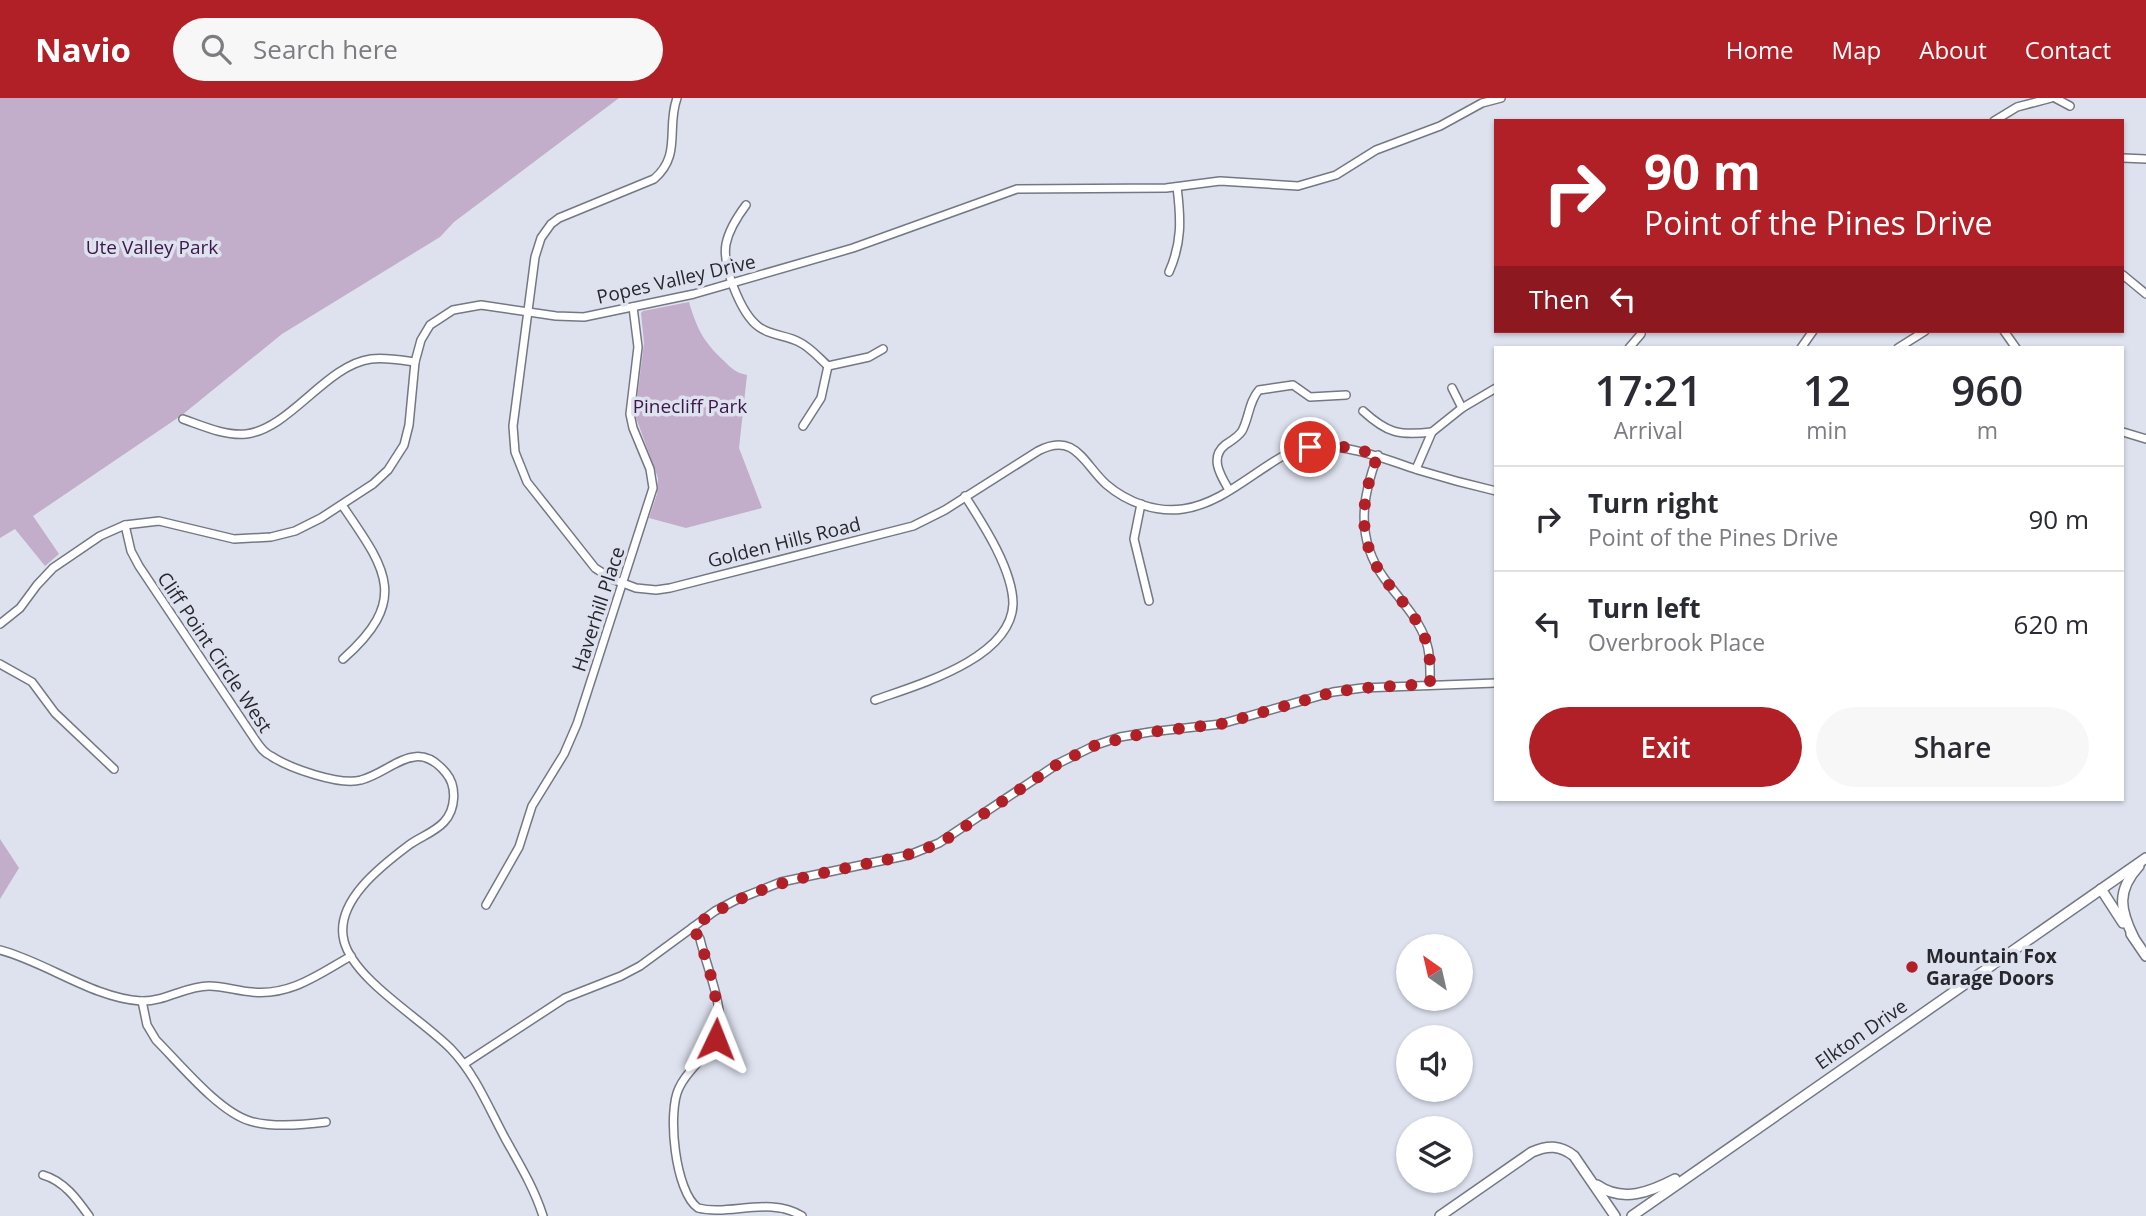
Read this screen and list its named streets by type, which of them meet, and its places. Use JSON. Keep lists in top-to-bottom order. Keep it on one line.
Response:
{"streets":{"street":["Popes Valley Drive","Golden Hills Road","Haverhill Place","Cliff Point Circle West","Elkton Drive"]},"crossings":[["Popes Valley Drive","Golden Hills Road"],["Popes Valley Drive","Haverhill Place"],["Popes Valley Drive","Cliff Point Circle West"],["Golden Hills Road","Haverhill Place"]],"parks":["Ute Valley Park","Pinecliff Park"],"places":["Mountain Fox Garage Doors"],"north":"top left","page":{"header":"Navio","search":"Search here","nav":["Home","Map","About","Contact"],"turn":["90 m","Point of the Pines Drive"],"then":"Then","eta":["17:21","Arrival","12","min","960","m"],"list":[{"name":"Turn right","note":"Point of the Pines Drive","value":"90 m"},{"name":"Turn left","note":"Overbrook Place","value":"620 m"}],"buttons":["Exit","Share"]}}
